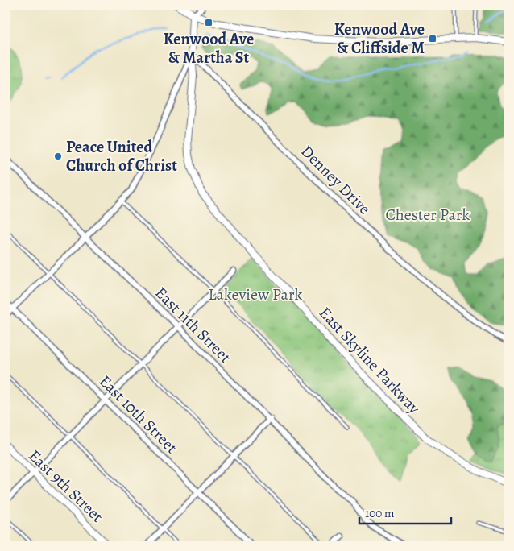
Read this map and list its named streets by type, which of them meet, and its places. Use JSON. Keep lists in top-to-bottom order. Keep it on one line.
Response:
{"streets":{"street":["Denney Drive","East 11th Street","East Skyline Parkway","East 10th Street","East 9th Street"]},"crossings":[["Denney Drive","East Skyline Parkway"]],"parks":["Chester Park","Lakeview Park"],"places":{"transit":["Kenwood Ave & Martha St","Kenwood Ave & Cliffside M"],"other":["Peace United Church of Christ"]},"scale_bar":"100 m"}
